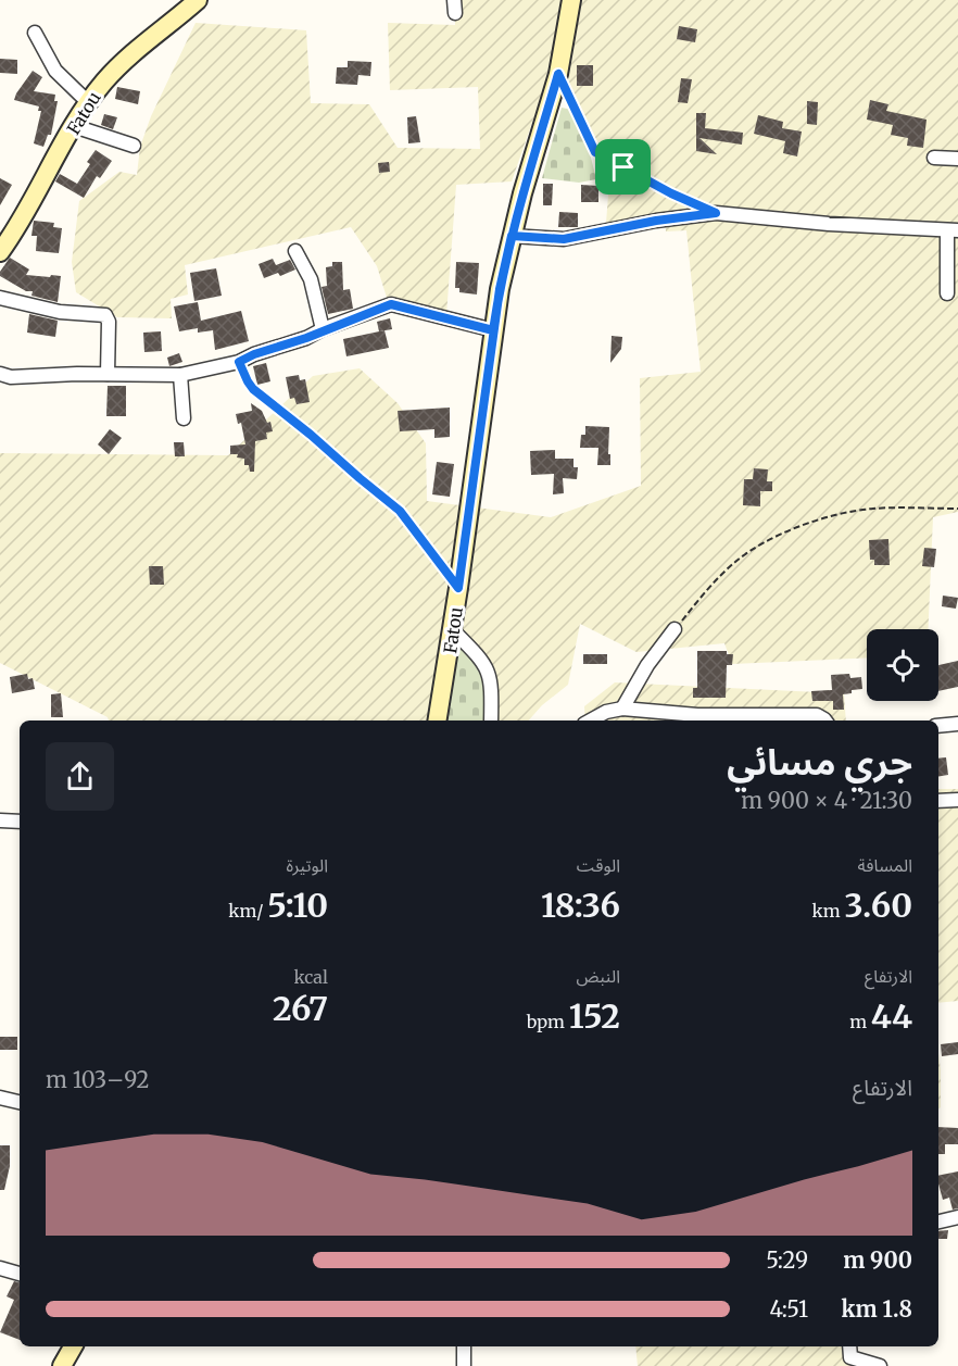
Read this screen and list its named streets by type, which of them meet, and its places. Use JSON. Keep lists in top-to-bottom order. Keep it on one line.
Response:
{"streets":{"street":["Fatou"]},"page":{"heading":["جري مسائي","21:30 · 4 × 900 m"],"stats":[["المسافة","3.60 km"],["الوقت","18:36"],["الوتيرة","5:10 /km"],["الارتفاع","44 m"],["النبض","152 bpm"],["kcal","267"]],"chart":["الارتفاع","92–103 m"],"list":[{"name":"900 m","note":"5:29"},{"name":"1.8 km","note":"4:51"}]}}
